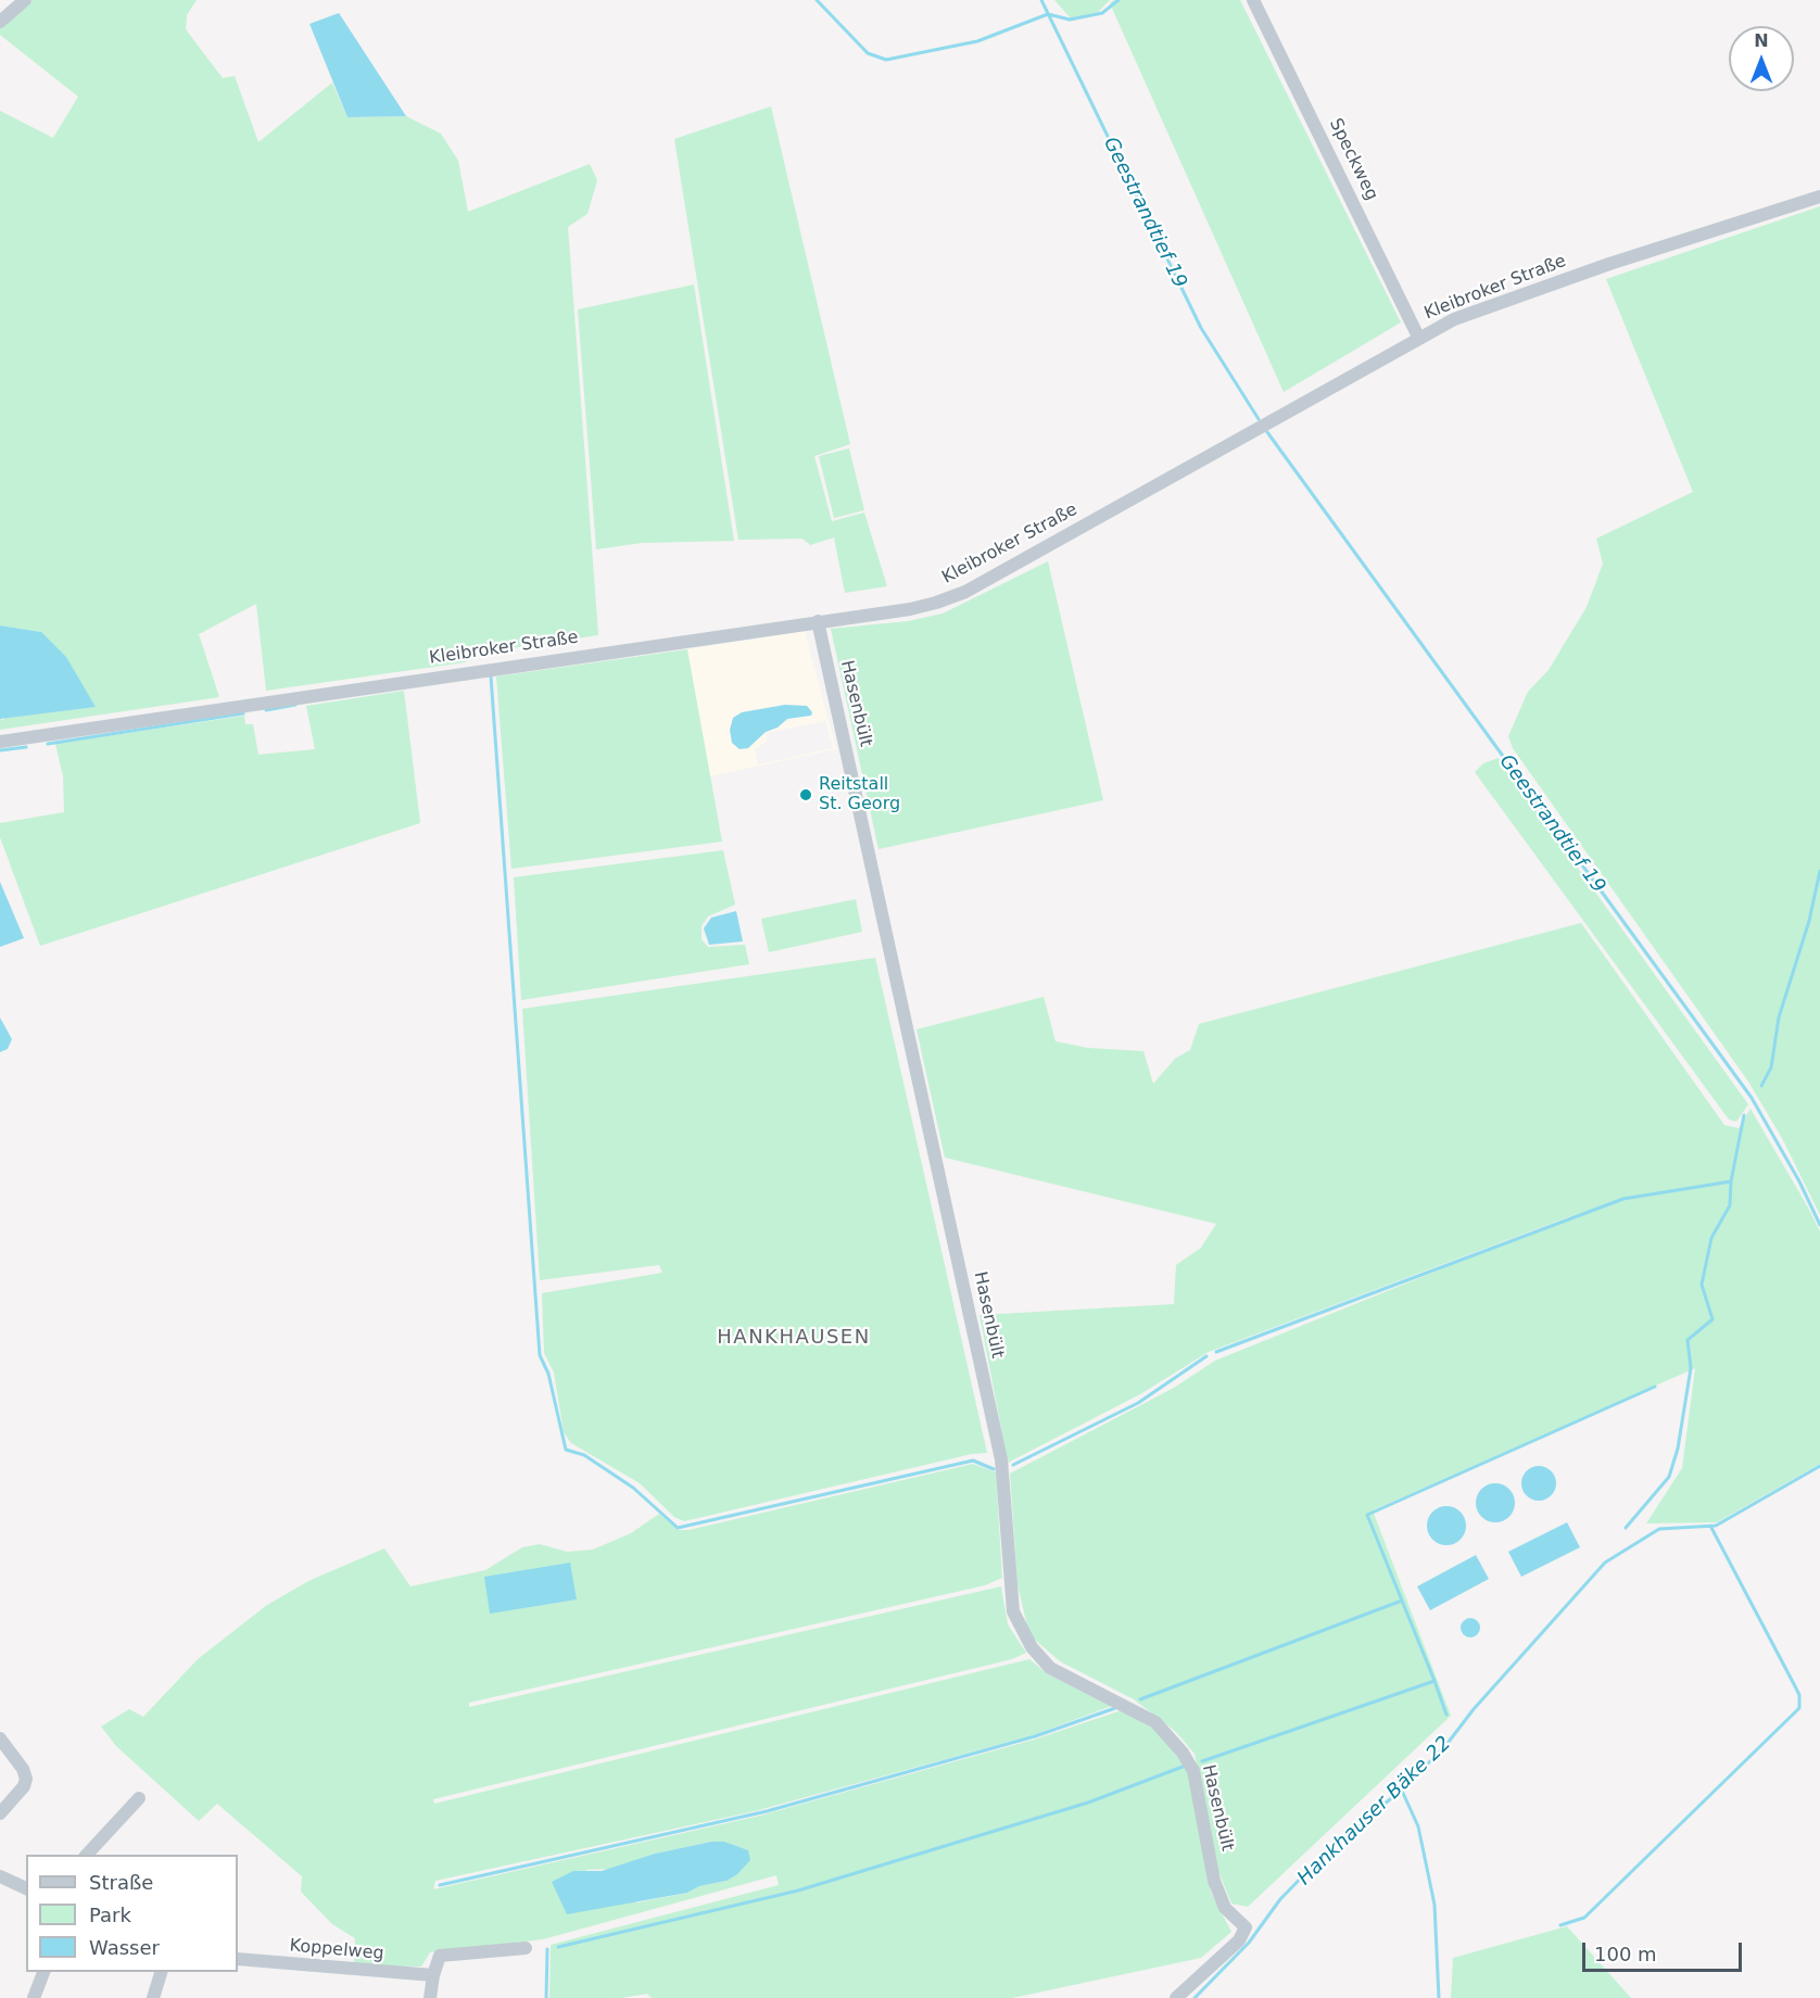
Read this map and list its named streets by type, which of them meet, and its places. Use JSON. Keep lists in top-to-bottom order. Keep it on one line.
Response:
{"streets":{"street":["Speckweg","Kleibroker Straße","Hasenbült","Koppelweg"]},"crossings":[["Speckweg","Kleibroker Straße"],["Kleibroker Straße","Hasenbült"]],"districts":["HANKHAUSEN"],"water":["Geestrandtief 19","Hankhauser Bäke 22"],"places":["Reitstall St. Georg"],"legend":["Straße","Park","Wasser"],"scale_bar":"100 m","north":"top"}
